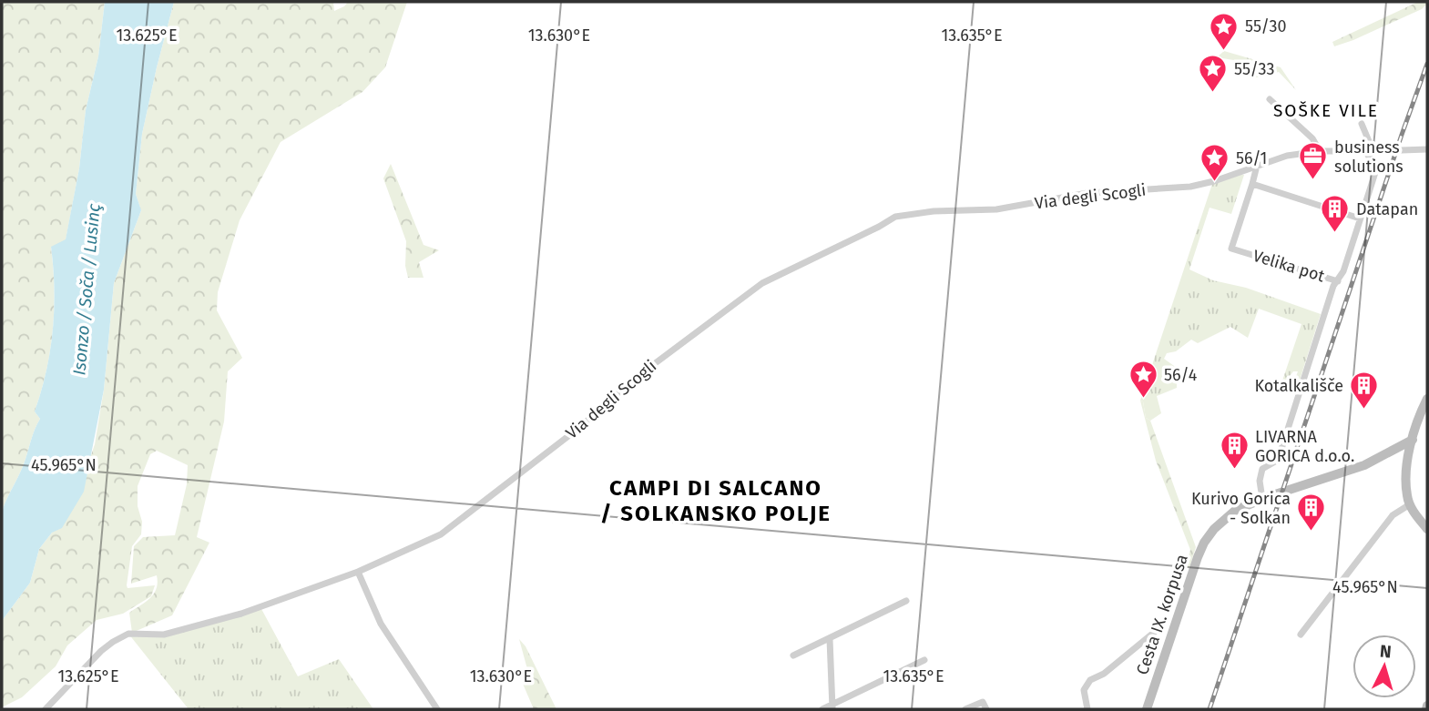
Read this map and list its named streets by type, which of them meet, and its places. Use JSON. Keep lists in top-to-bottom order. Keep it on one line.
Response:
{"streets":{"main road":["Cesta IX. korpusa"],"street":["Via degli Scogli","Velika pot"]},"crossings":[["Via degli Scogli","Velika pot"],["Velika pot","Cesta IX. korpusa"]],"districts":["SOŠKE VILE","CAMPI DI SALCANO / SOLKANSKO POLJE"],"water":["Isonzo / Soča / Lusinç"],"places":{"place":["55/30","55/33","56/1","56/4"],"office":["business solutions"],"building":["Datapan","Kotalkališče","LIVARNA GORICA d.o.o.","Kurivo Gorica - Solkan"]},"north":"top","coordinates":["13.625°E","13.630°E","13.635°E","45.965°N"]}
